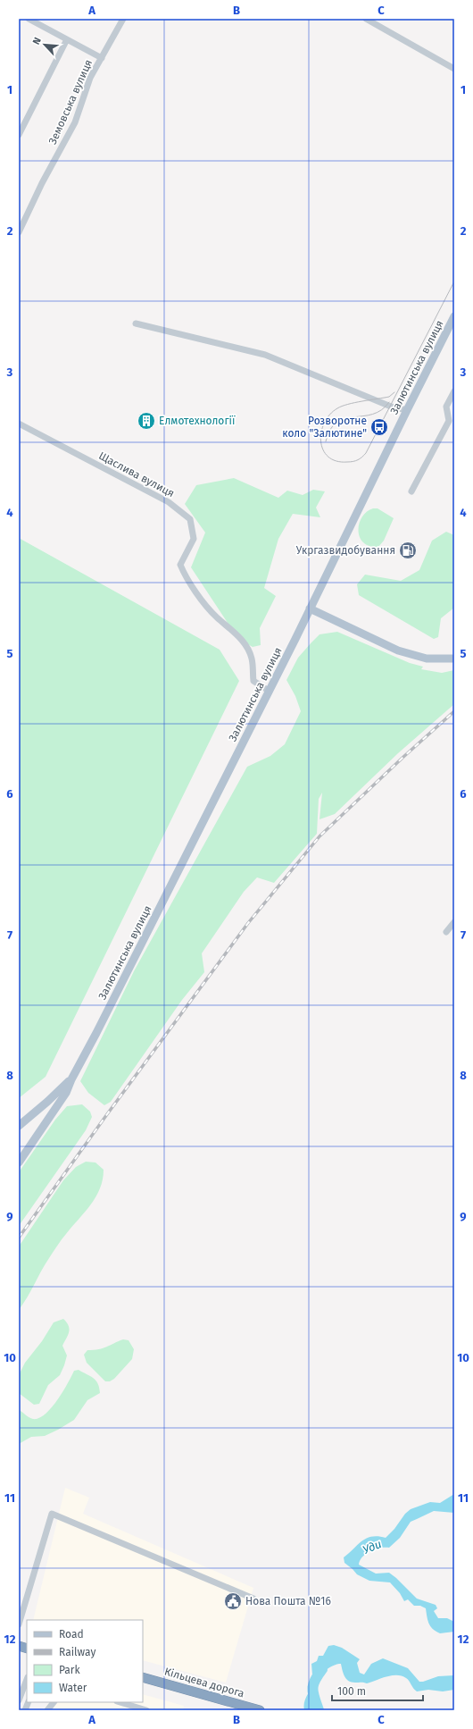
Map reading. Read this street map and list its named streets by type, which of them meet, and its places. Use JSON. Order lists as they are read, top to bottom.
{
  "streets": {
    "highway": ["Кільцева дорога"],
    "main road": ["Залютинська вулиця"],
    "street": ["Земовська вулиця", "Щаслива вулиця"]
  },
  "crossings": [
    ["Залютинська вулиця", "Щаслива вулиця"]
  ],
  "water": ["Уди"],
  "places": {
    "building": ["Елмотехнології"],
    "bus stop": ["Розворотне коло \"Залютине\""],
    "fuel station": ["Укргазвидобування"],
    "public building": ["Нова Пошта №16"]
  },
  "legend": [
    "Road",
    "Railway",
    "Park",
    "Water"
  ],
  "scale_bar": "100 m",
  "north": "top left",
  "grid": {
    "columns": ["A", "B", "C"],
    "rows": [
      "1",
      "2",
      "3",
      "4",
      "5",
      "6",
      "7",
      "8",
      "9",
      "10",
      "11",
      "12"
    ]
  }
}
